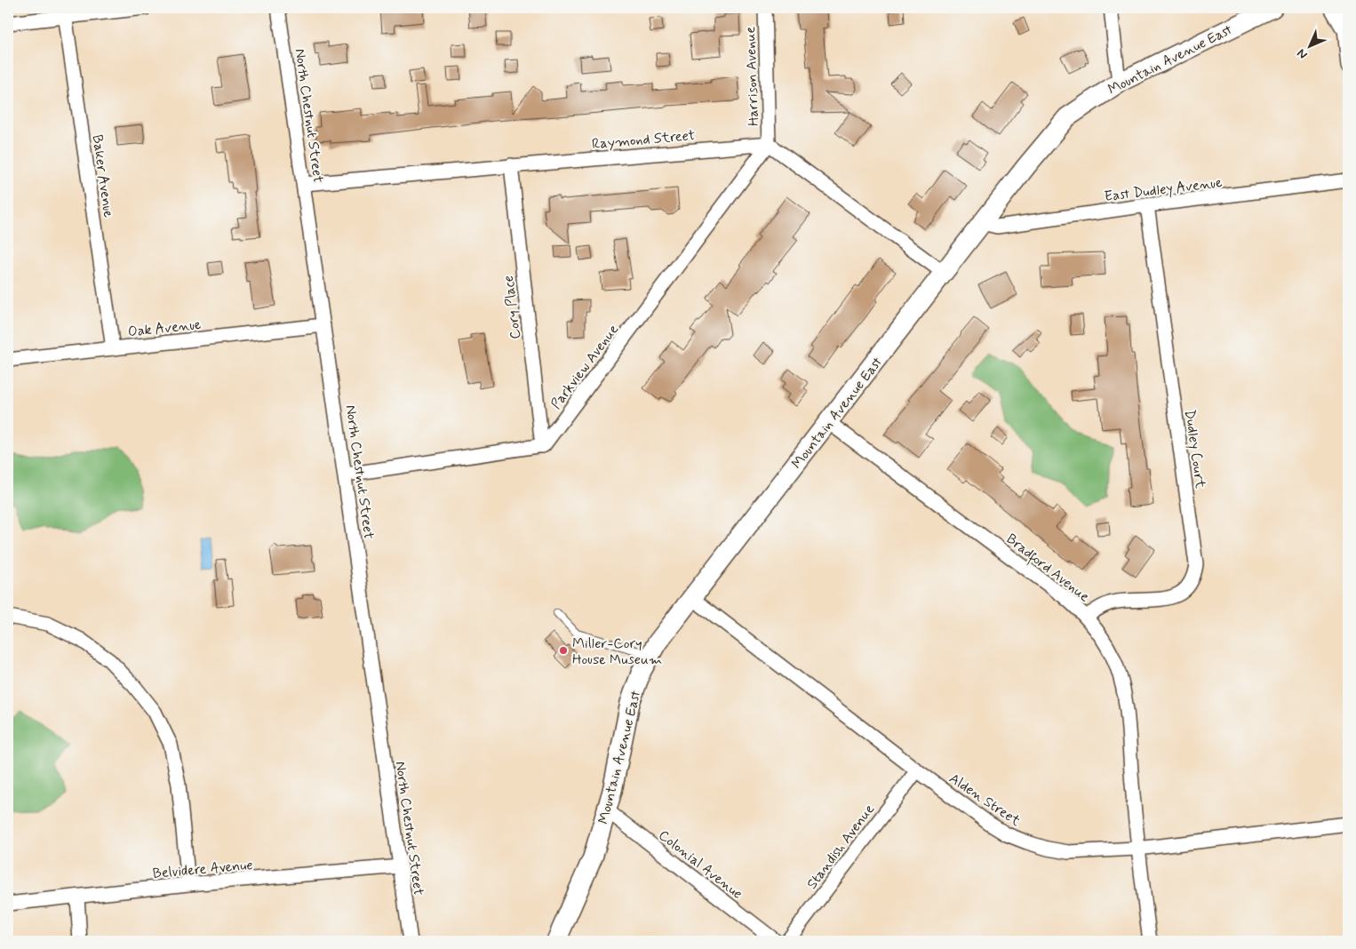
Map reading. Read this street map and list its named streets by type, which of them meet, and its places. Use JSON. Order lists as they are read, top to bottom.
{
  "streets": {
    "street": [
      "Mountain Avenue East",
      "Harrison Avenue",
      "North Chestnut Street",
      "Raymond Street",
      "Baker Avenue",
      "East Dudley Avenue",
      "Cory Place",
      "Oak Avenue",
      "Parkview Avenue",
      "Dudley Court",
      "Bradford Avenue",
      "Alden Street",
      "Standish Avenue",
      "Colonial Avenue",
      "Belvidere Avenue"
    ]
  },
  "crossings": [
    ["Mountain Avenue East", "East Dudley Avenue"],
    ["Mountain Avenue East", "Bradford Avenue"],
    ["Mountain Avenue East", "Alden Street"],
    ["Mountain Avenue East", "Colonial Avenue"],
    ["Harrison Avenue", "Raymond Street"],
    ["Harrison Avenue", "Parkview Avenue"],
    ["North Chestnut Street", "Raymond Street"],
    ["North Chestnut Street", "Oak Avenue"],
    ["North Chestnut Street", "Belvidere Avenue"],
    ["Raymond Street", "Cory Place"],
    ["Raymond Street", "Parkview Avenue"],
    ["Baker Avenue", "Oak Avenue"],
    ["East Dudley Avenue", "Dudley Court"],
    ["Cory Place", "Parkview Avenue"],
    ["Dudley Court", "Bradford Avenue"],
    ["Bradford Avenue", "Alden Street"],
    ["Alden Street", "Standish Avenue"]
  ],
  "places": ["Miller-Cory House Museum"],
  "north": "bottom left"
}
